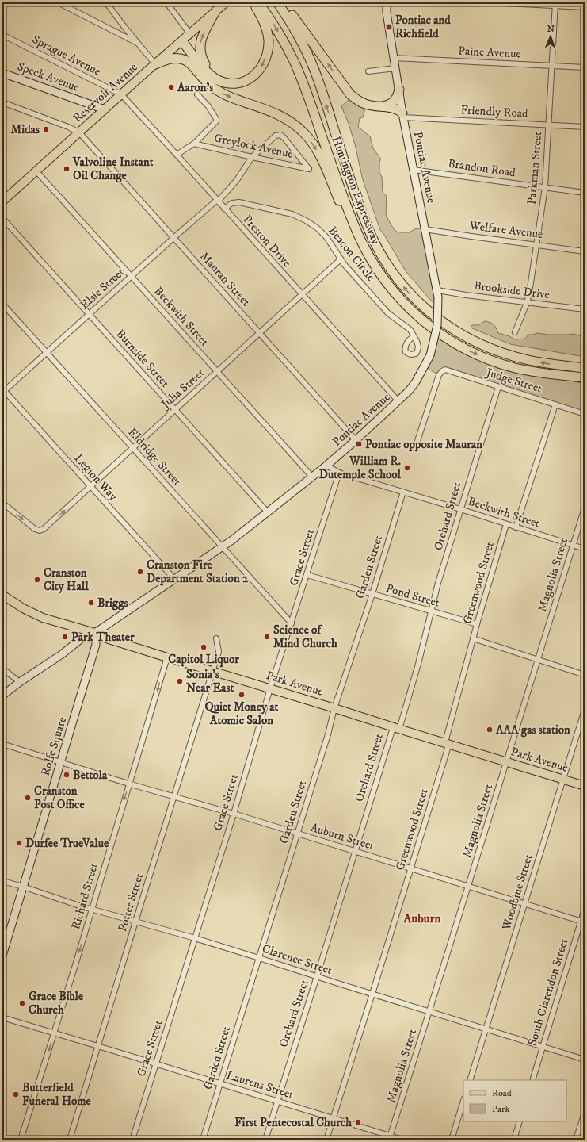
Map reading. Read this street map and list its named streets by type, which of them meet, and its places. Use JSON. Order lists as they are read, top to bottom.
{
  "streets": {
    "highway": ["Huntington Expressway"],
    "main road": [
      "Speck Avenue",
      "Reservoir Avenue",
      "Pontiac Avenue",
      "Park Avenue",
      "Rolfe Square"
    ],
    "street": [
      "Paine Avenue",
      "Sprague Avenue",
      "Friendly Road",
      "Greylock Avenue",
      "Brandon Road",
      "Parkman Street",
      "Welfare Avenue",
      "Preston Drive",
      "Beacon Circle",
      "Mauran Street",
      "Elsie Street",
      "Brookside Drive",
      "Beckwith Street",
      "Burnside Street",
      "Judge Street",
      "Julia Street",
      "Eldridge Street",
      "Legion Way",
      "Orchard Street",
      "Grace Street",
      "Garden Street",
      "Magnolia Street",
      "Greenwood Street",
      "Pond Street",
      "Auburn Street",
      "Woodbine Street",
      "Richard Street",
      "Potter Street",
      "Clarence Street",
      "South Clarendon Street",
      "Laurens Street"
    ]
  },
  "crossings": [
    ["Paine Avenue", "Pontiac Avenue"],
    ["Paine Avenue", "Parkman Street"],
    ["Sprague Avenue", "Reservoir Avenue"],
    ["Sprague Avenue", "Preston Drive"],
    ["Speck Avenue", "Reservoir Avenue"],
    ["Reservoir Avenue", "Preston Drive"],
    ["Reservoir Avenue", "Mauran Street"],
    ["Reservoir Avenue", "Beckwith Street"],
    ["Friendly Road", "Pontiac Avenue"],
    ["Friendly Road", "Parkman Street"],
    ["Greylock Avenue", "Preston Drive"],
    ["Greylock Avenue", "Elsie Street"],
    ["Pontiac Avenue", "Brandon Road"],
    ["Pontiac Avenue", "Welfare Avenue"],
    ["Pontiac Avenue", "Preston Drive"],
    ["Pontiac Avenue", "Mauran Street"],
    ["Pontiac Avenue", "Brookside Drive"],
    ["Pontiac Avenue", "Beckwith Street"],
    ["Pontiac Avenue", "Burnside Street"],
    ["Pontiac Avenue", "Eldridge Street"],
    ["Pontiac Avenue", "Legion Way"],
    ["Pontiac Avenue", "Park Avenue"],
    ["Pontiac Avenue", "Rolfe Square"],
    ["Brandon Road", "Parkman Street"],
    ["Parkman Street", "Welfare Avenue"],
    ["Parkman Street", "Brookside Drive"],
    ["Preston Drive", "Beacon Circle"],
    ["Preston Drive", "Elsie Street"],
    ["Preston Drive", "Julia Street"],
    ["Beacon Circle", "Julia Street"],
    ["Mauran Street", "Elsie Street"],
    ["Mauran Street", "Julia Street"],
    ["Elsie Street", "Beckwith Street"],
    ["Elsie Street", "Burnside Street"],
    ["Elsie Street", "Eldridge Street"],
    ["Elsie Street", "Legion Way"],
    ["Beckwith Street", "Julia Street"],
    ["Beckwith Street", "Orchard Street"],
    ["Beckwith Street", "Grace Street"],
    ["Beckwith Street", "Garden Street"],
    ["Beckwith Street", "Magnolia Street"],
    ["Beckwith Street", "Greenwood Street"],
    ["Burnside Street", "Julia Street"],
    ["Judge Street", "Orchard Street"],
    ["Julia Street", "Eldridge Street"],
    ["Julia Street", "Legion Way"],
    ["Eldridge Street", "Grace Street"],
    ["Orchard Street", "Pond Street"],
    ["Orchard Street", "Park Avenue"],
    ["Orchard Street", "Auburn Street"],
    ["Orchard Street", "Clarence Street"],
    ["Orchard Street", "Laurens Street"],
    ["Grace Street", "Pond Street"],
    ["Grace Street", "Park Avenue"],
    ["Grace Street", "Auburn Street"],
    ["Grace Street", "Clarence Street"],
    ["Grace Street", "Laurens Street"],
    ["Garden Street", "Pond Street"],
    ["Garden Street", "Park Avenue"],
    ["Garden Street", "Auburn Street"],
    ["Garden Street", "Clarence Street"],
    ["Garden Street", "Laurens Street"],
    ["Magnolia Street", "Park Avenue"],
    ["Magnolia Street", "Auburn Street"],
    ["Magnolia Street", "Clarence Street"],
    ["Magnolia Street", "Laurens Street"],
    ["Greenwood Street", "Pond Street"],
    ["Greenwood Street", "Park Avenue"],
    ["Greenwood Street", "Auburn Street"],
    ["Greenwood Street", "Clarence Street"],
    ["Greenwood Street", "Laurens Street"],
    ["Park Avenue", "Rolfe Square"],
    ["Park Avenue", "Woodbine Street"],
    ["Park Avenue", "Richard Street"],
    ["Park Avenue", "Potter Street"],
    ["Rolfe Square", "Auburn Street"],
    ["Rolfe Square", "Clarence Street"],
    ["Auburn Street", "Woodbine Street"],
    ["Auburn Street", "Richard Street"],
    ["Auburn Street", "Potter Street"],
    ["Auburn Street", "South Clarendon Street"],
    ["Woodbine Street", "Clarence Street"],
    ["Richard Street", "Clarence Street"],
    ["Richard Street", "Laurens Street"],
    ["Potter Street", "Clarence Street"],
    ["Potter Street", "Laurens Street"],
    ["Clarence Street", "South Clarendon Street"]
  ],
  "one_way": ["Richard Street"],
  "districts": ["Auburn"],
  "places": {
    "transit": ["Pontiac and Richfield", "Pontiac opposite Mauran"],
    "other": [
      "Aaron's",
      "Midas",
      "Valvoline Instant Oil Change",
      "William R. Dutemple School",
      "Cranston Fire Department Station 2",
      "Cranston City Hall",
      "Briggs",
      "Park Theater",
      "Science of Mind Church",
      "Capitol Liquor",
      "Sonia's Near East",
      "Quiet Money at Atomic Salon",
      "AAA gas station",
      "Bettola",
      "Cranston Post Office",
      "Durfee TrueValue",
      "Grace Bible Church",
      "Butterfield Funeral Home",
      "First Pentecostal Church"
    ]
  },
  "legend": ["Road", "Park"],
  "north": "top"
}
